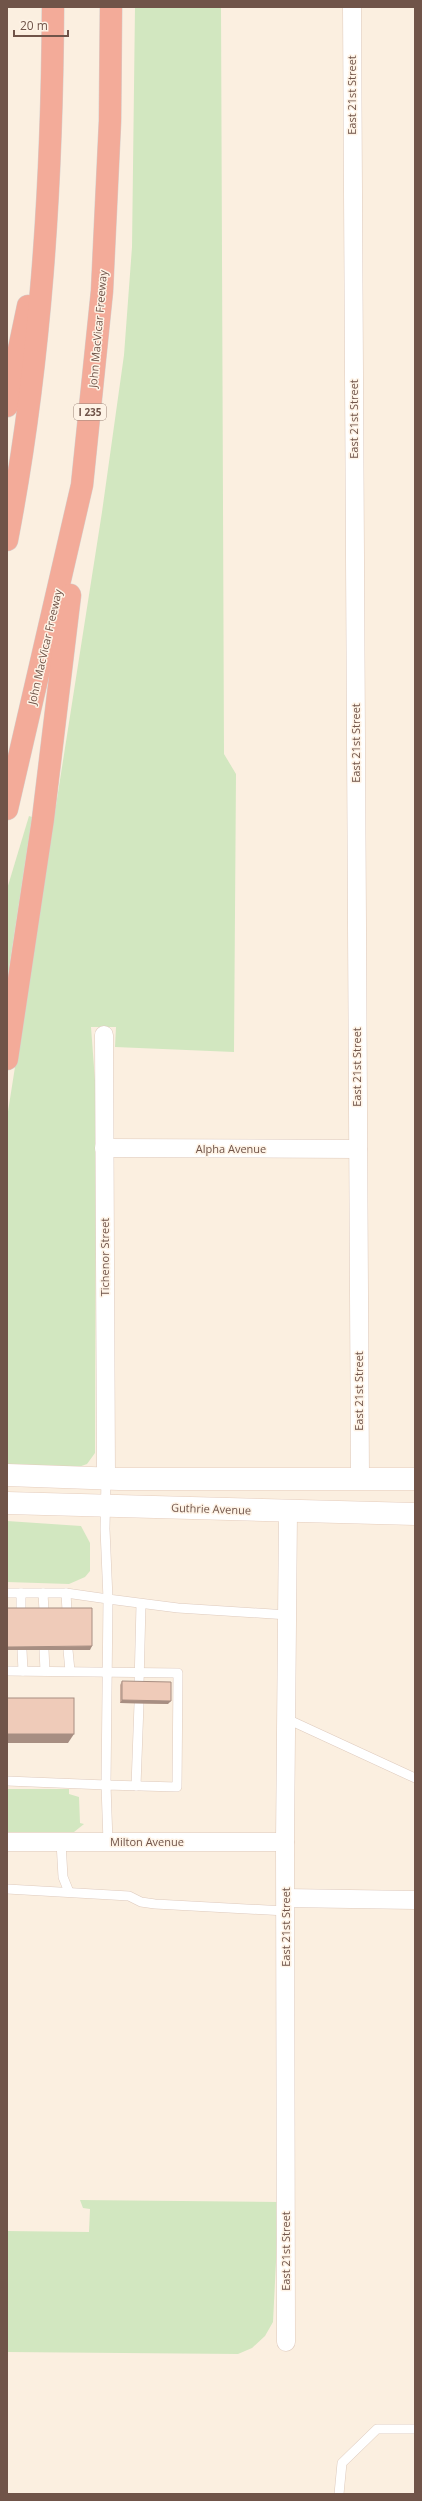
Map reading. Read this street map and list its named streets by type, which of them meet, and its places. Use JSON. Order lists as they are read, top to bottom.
{
  "streets": {
    "highway": ["John MacVicar Freeway", "I 235"],
    "main road": ["Guthrie Avenue"],
    "street": [
      "East 21st Street",
      "Alpha Avenue",
      "Tichenor Street",
      "Milton Avenue"
    ]
  },
  "crossings": [
    ["East 21st Street", "Alpha Avenue"],
    ["East 21st Street", "Guthrie Avenue"],
    ["East 21st Street", "Milton Avenue"],
    ["Alpha Avenue", "Tichenor Street"]
  ],
  "scale_bar": "20 m"
}
